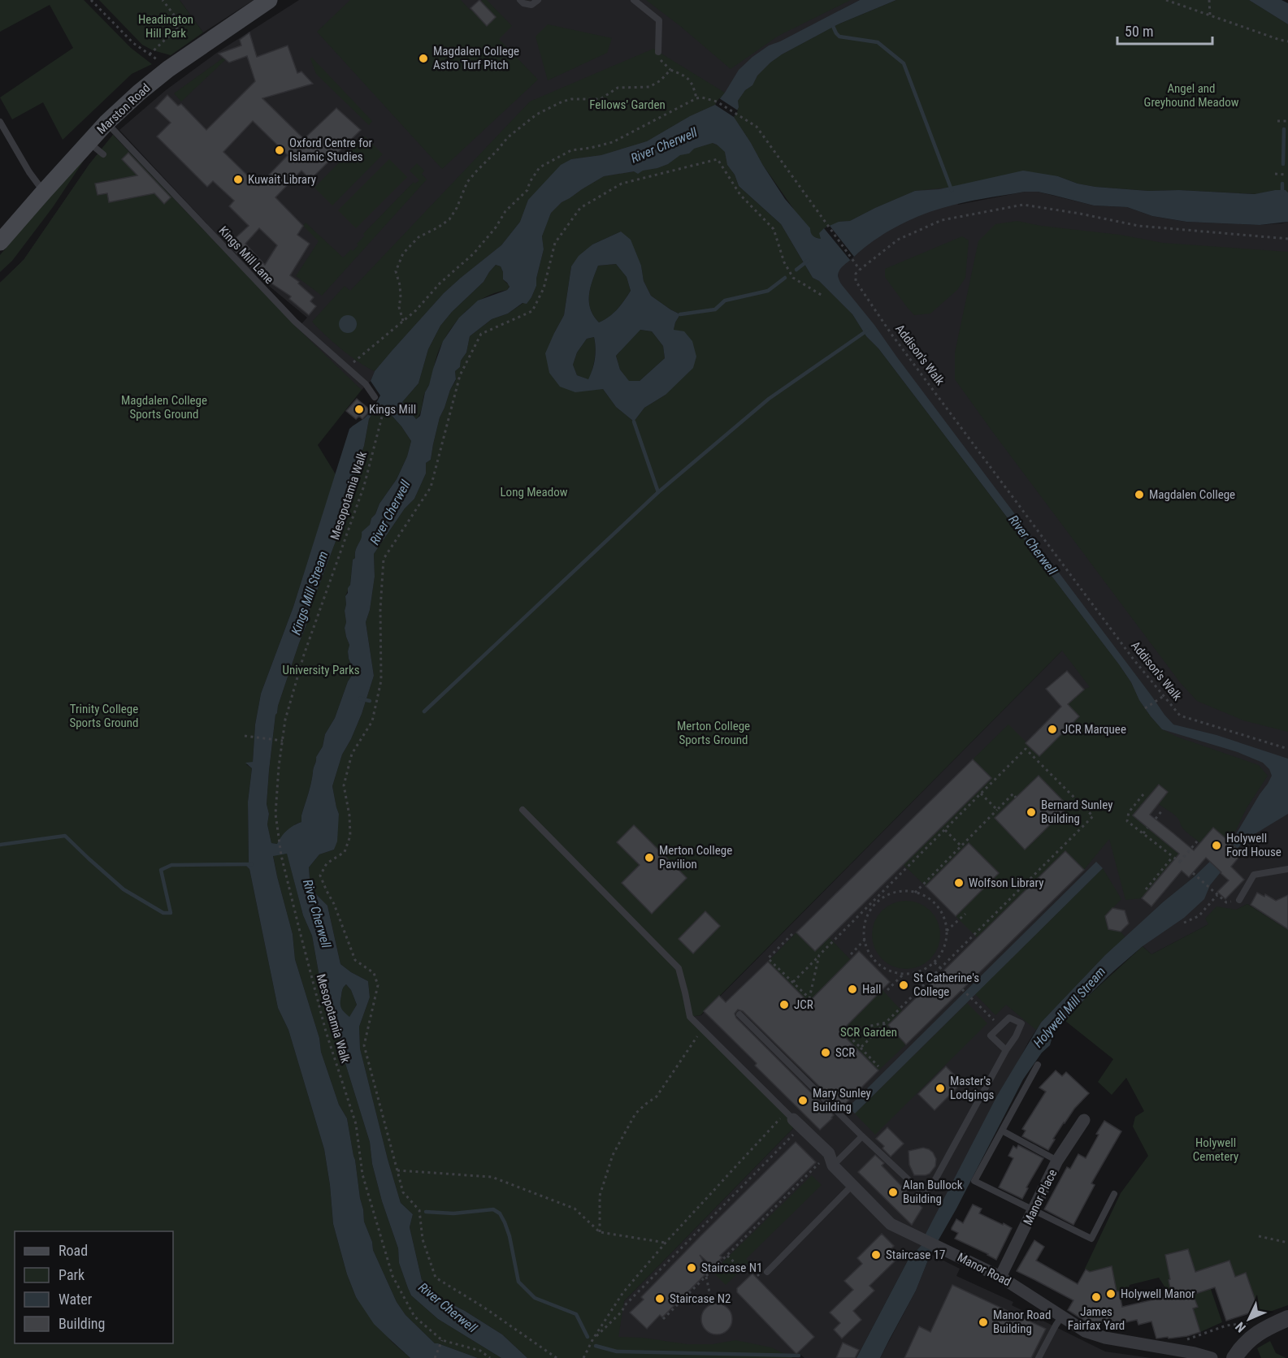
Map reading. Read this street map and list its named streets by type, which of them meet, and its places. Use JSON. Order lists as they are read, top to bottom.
{
  "streets": {
    "main road": ["Marston Road"],
    "street": ["Manor Place", "Manor Road"],
    "lane": ["Kings Mill Lane"],
    "path": ["Addison's Walk", "Mesopotamia Walk"]
  },
  "crossings": [
    ["Marston Road", "Kings Mill Lane"],
    ["Manor Place", "Manor Road"]
  ],
  "water": ["River Cherwell", "Kings Mill Stream", "Holywell Mill Stream"],
  "parks": [
    "Headington Hill Park",
    "Angel and Greyhound Meadow",
    "Fellows' Garden",
    "Magdalen College Sports Ground",
    "Long Meadow",
    "University Parks",
    "Trinity College Sports Ground",
    "Merton College Sports Ground",
    "SCR Garden",
    "Holywell Cemetery"
  ],
  "places": [
    "Magdalen College Astro Turf Pitch",
    "Oxford Centre for Islamic Studies",
    "Kuwait Library",
    "Kings Mill",
    "Magdalen College",
    "JCR Marquee",
    "Bernard Sunley Building",
    "Holywell Ford House",
    "Merton College Pavilion",
    "Wolfson Library",
    "St Catherine's College",
    "Hall",
    "JCR",
    "SCR",
    "Master's Lodgings",
    "Mary Sunley Building",
    "Alan Bullock Building",
    "Staircase 17",
    "Staircase N1",
    "Holywell Manor",
    "James Fairfax Yard",
    "Staircase N2",
    "Manor Road Building"
  ],
  "legend": [
    "Road",
    "Park",
    "Water",
    "Building"
  ],
  "scale_bar": "50 m",
  "north": "bottom left"
}
